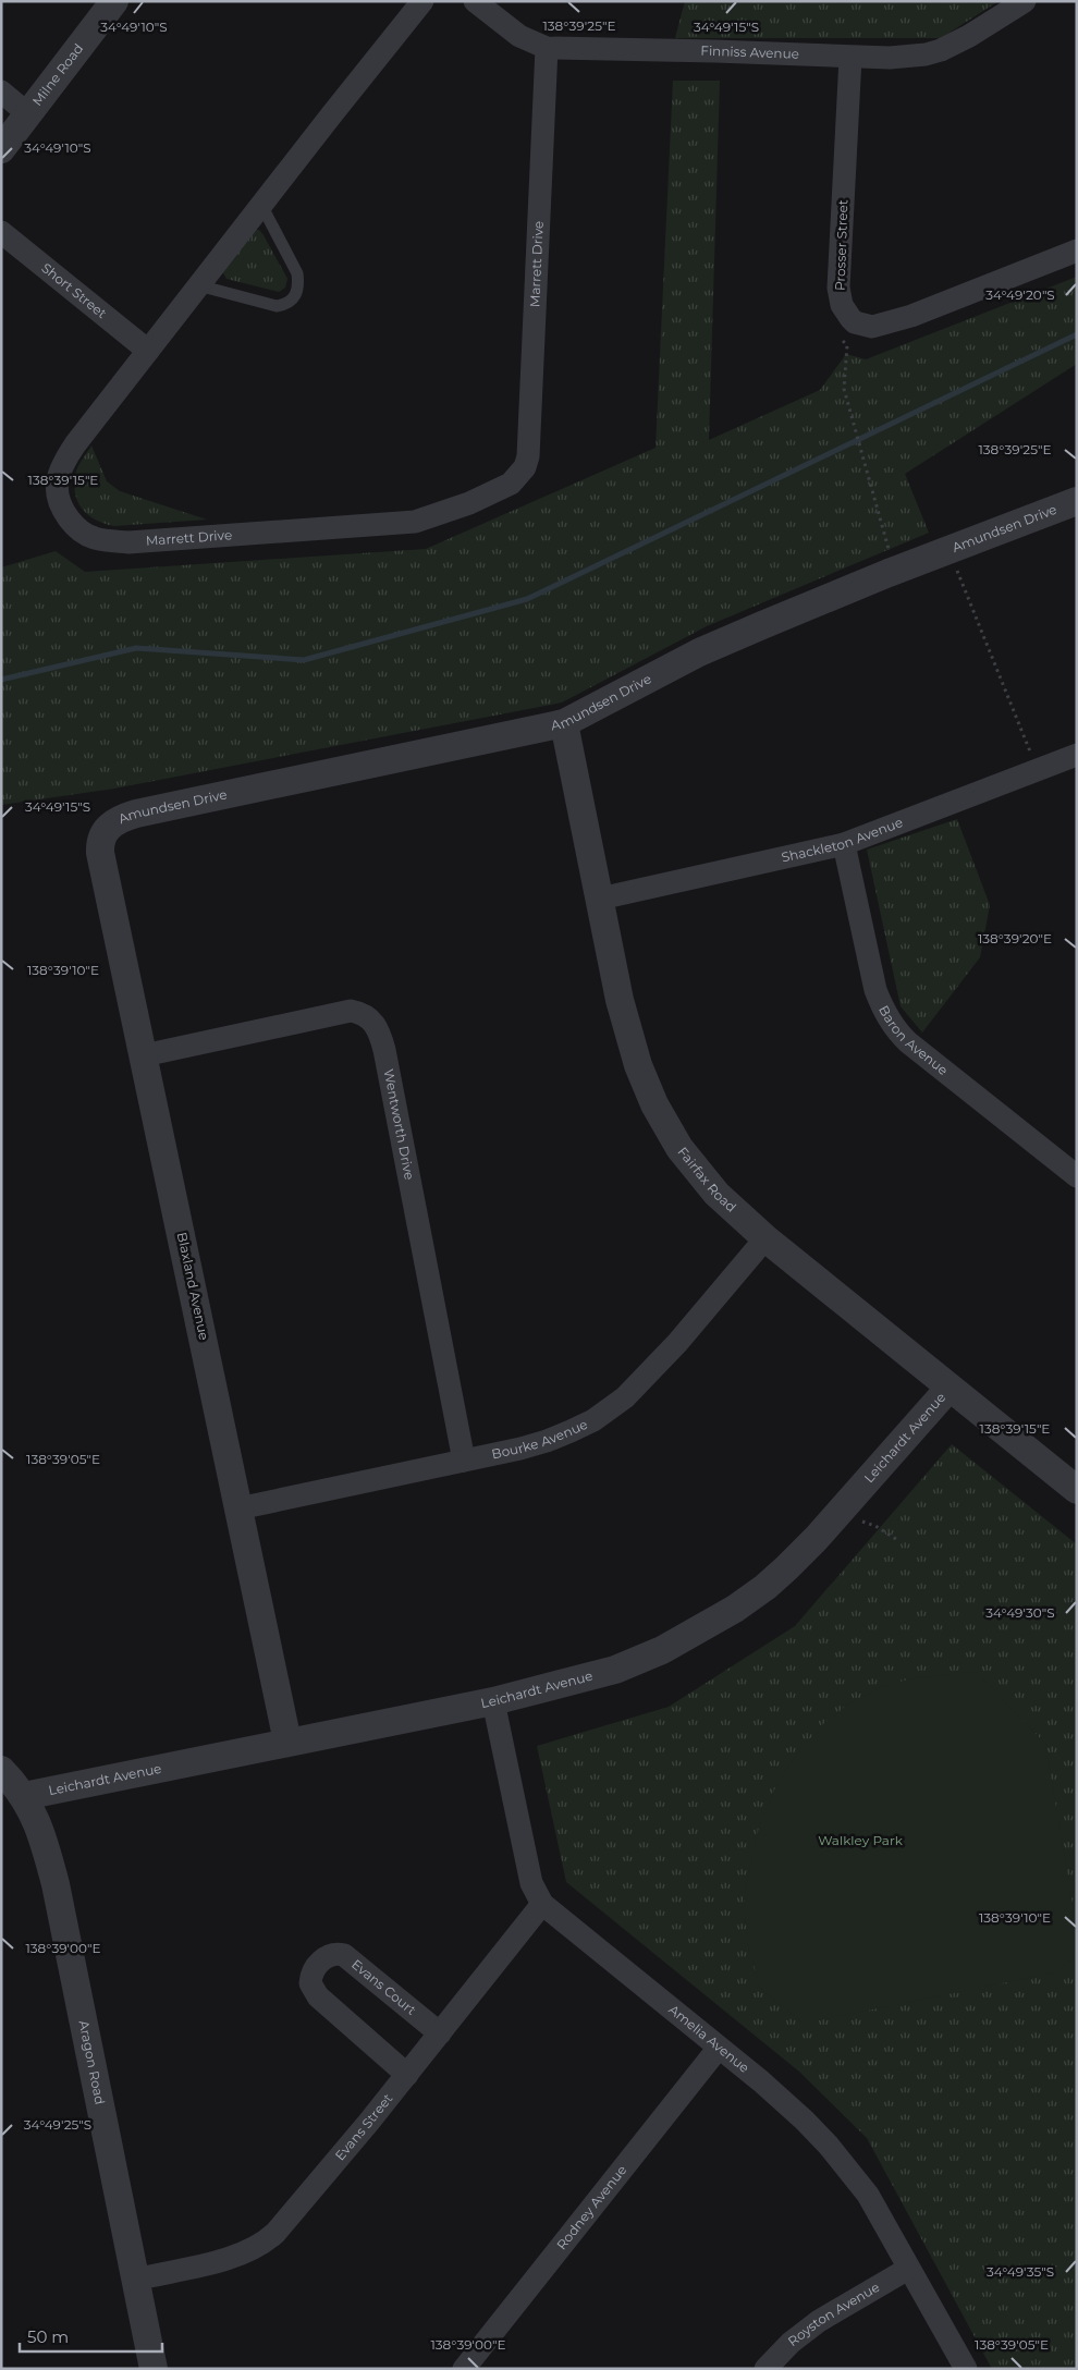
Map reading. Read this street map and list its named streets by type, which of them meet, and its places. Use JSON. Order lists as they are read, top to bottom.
{
  "streets": {
    "street": [
      "Finniss Avenue",
      "Milne Road",
      "Prosser Street",
      "Marrett Drive",
      "Short Street",
      "Amundsen Drive",
      "Shackleton Avenue",
      "Baron Avenue",
      "Wentworth Drive",
      "Fairfax Road",
      "Blaxland Avenue",
      "Leichardt Avenue",
      "Bourke Avenue",
      "Evans Court",
      "Amelia Avenue",
      "Aragon Road",
      "Evans Street",
      "Rodney Avenue",
      "Royston Avenue"
    ]
  },
  "crossings": [
    ["Finniss Avenue", "Prosser Street"],
    ["Finniss Avenue", "Marrett Drive"],
    ["Marrett Drive", "Short Street"],
    ["Amundsen Drive", "Fairfax Road"],
    ["Amundsen Drive", "Blaxland Avenue"],
    ["Shackleton Avenue", "Baron Avenue"],
    ["Shackleton Avenue", "Fairfax Road"],
    ["Wentworth Drive", "Blaxland Avenue"],
    ["Wentworth Drive", "Bourke Avenue"],
    ["Fairfax Road", "Leichardt Avenue"],
    ["Fairfax Road", "Bourke Avenue"],
    ["Blaxland Avenue", "Leichardt Avenue"],
    ["Blaxland Avenue", "Bourke Avenue"],
    ["Leichardt Avenue", "Amelia Avenue"],
    ["Leichardt Avenue", "Aragon Road"],
    ["Evans Court", "Evans Street"],
    ["Amelia Avenue", "Evans Street"],
    ["Amelia Avenue", "Rodney Avenue"],
    ["Amelia Avenue", "Royston Avenue"],
    ["Aragon Road", "Evans Street"]
  ],
  "parks": ["Walkley Park"],
  "scale_bar": "50 m",
  "coordinates": [
    "138°39'25\"E",
    "34°49'10\"S",
    "34°49'15\"S",
    "34°49'20\"S",
    "138°39'15\"E",
    "138°39'20\"E",
    "138°39'10\"E",
    "138°39'05\"E",
    "34°49'30\"S",
    "138°39'00\"E",
    "34°49'25\"S",
    "34°49'35\"S"
  ]
}
